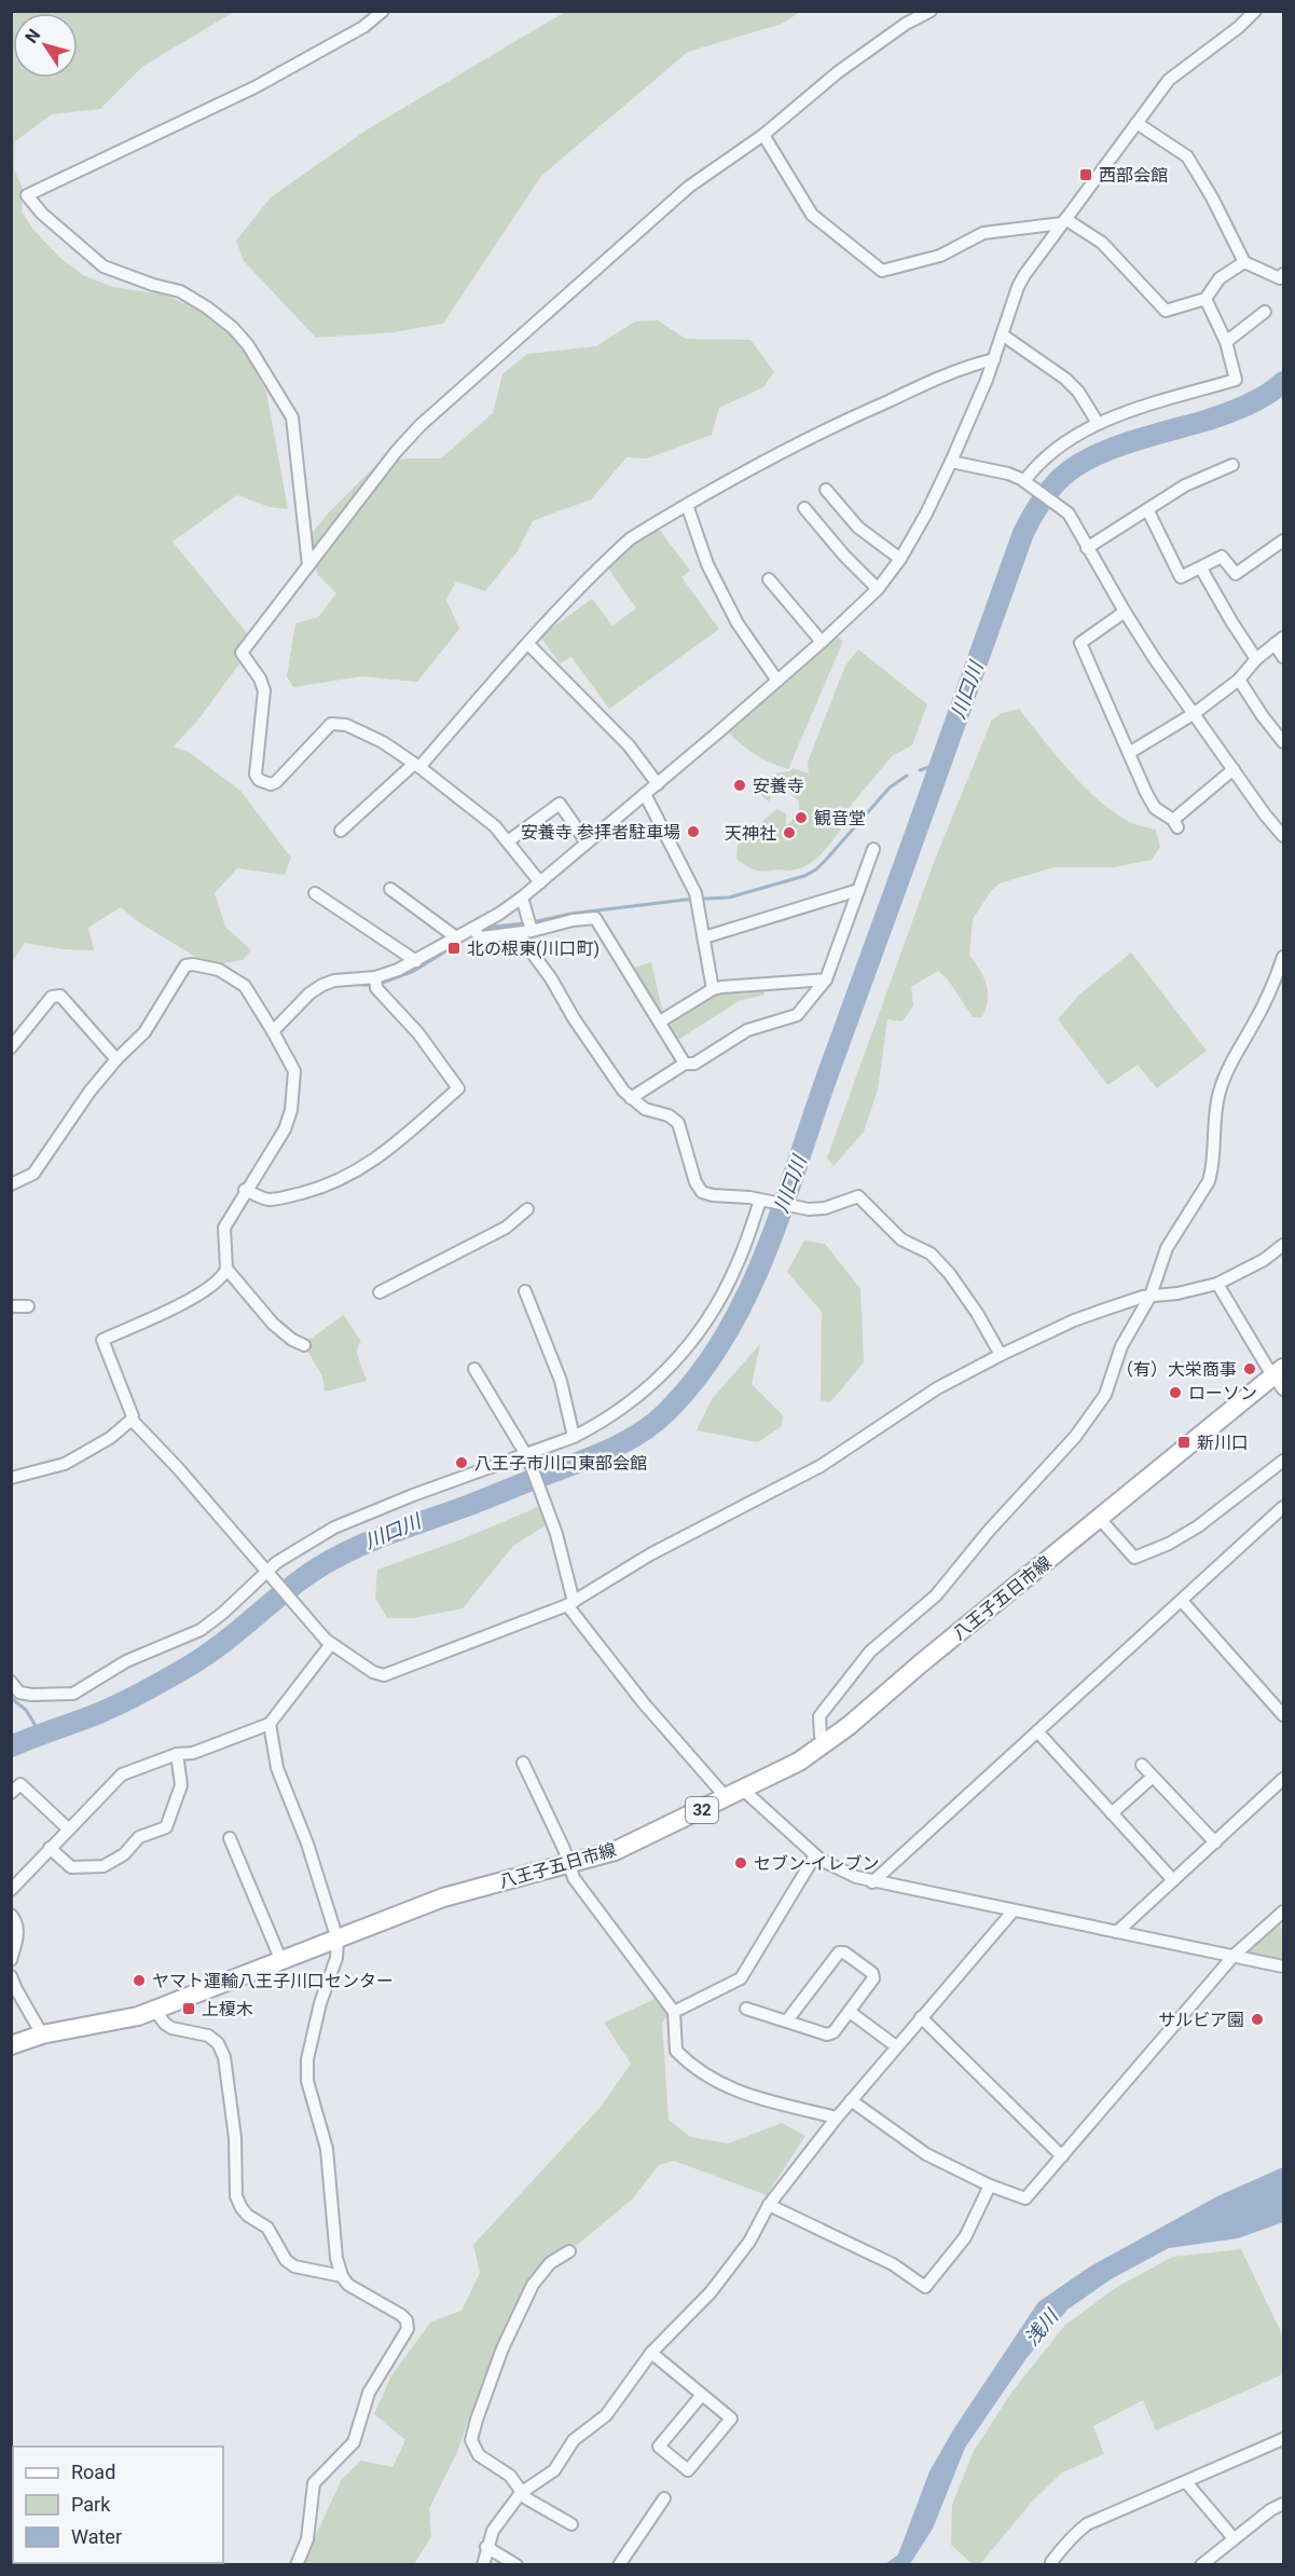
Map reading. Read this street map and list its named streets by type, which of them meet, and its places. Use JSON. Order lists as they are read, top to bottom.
{
  "streets": {
    "main road": ["八王子五日市線", "32"]
  },
  "water": ["川口川", "浅川"],
  "places": {
    "transit": [
      "西部会館",
      "北の根東(川口町)",
      "新川口",
      "上榎木"
    ],
    "other": [
      "安養寺",
      "観音堂",
      "安養寺 参拝者駐車場",
      "天神社",
      "（有）大栄商事",
      "ローソン",
      "八王子市川口東部会館",
      "セブン-イレブン",
      "ヤマト運輸八王子川口センター",
      "サルビア園"
    ]
  },
  "legend": ["Road", "Park", "Water"],
  "north": "top left"
}
